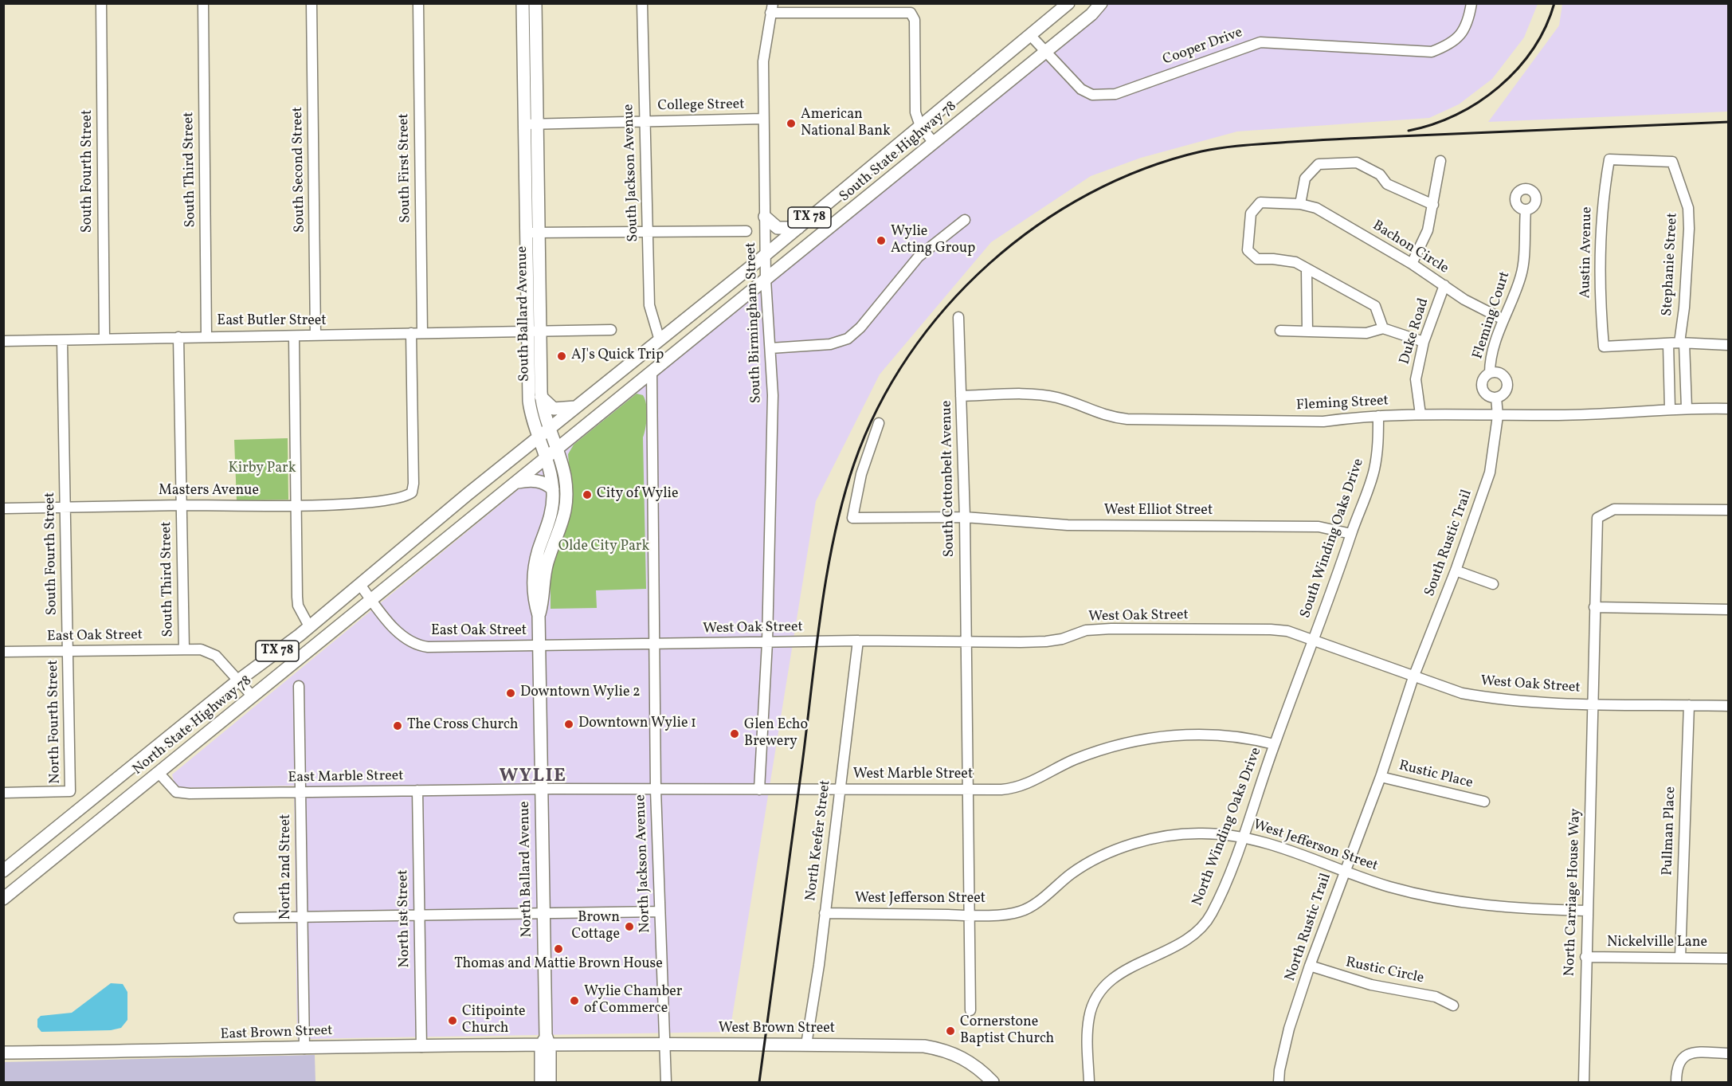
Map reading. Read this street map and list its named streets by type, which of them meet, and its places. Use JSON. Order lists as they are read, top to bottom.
{
  "streets": {
    "main road": [
      "South State Highway 78",
      "TX 78",
      "South Ballard Avenue",
      "North State Highway 78",
      "North Ballard Avenue",
      "West Brown Street",
      "East Brown Street"
    ],
    "street": [
      "Cooper Drive",
      "College Street",
      "South First Street",
      "South Third Street",
      "South Second Street",
      "South Fourth Street",
      "South Jackson Avenue",
      "Bachon Circle",
      "Austin Avenue",
      "Stephanie Street",
      "Fleming Court",
      "East Butler Street",
      "South Birmingham Street",
      "Duke Road",
      "Fleming Street",
      "South Cottonbelt Avenue",
      "Masters Avenue",
      "West Elliot Street",
      "South Winding Oaks Drive",
      "South Rustic Trail",
      "West Oak Street",
      "East Oak Street",
      "North Fourth Street",
      "West Marble Street",
      "Rustic Place",
      "East Marble Street",
      "North Winding Oaks Drive",
      "Pullman Place",
      "North Keefer Street",
      "West Jefferson Street",
      "North Jackson Avenue",
      "North 2nd Street",
      "North Carriage House Way",
      "North 1st Street",
      "North Rustic Trail",
      "Nickelville Lane",
      "Rustic Circle"
    ]
  },
  "crossings": [
    ["Cooper Drive", "South State Highway 78"],
    ["College Street", "South Jackson Avenue"],
    ["College Street", "South Ballard Avenue"],
    ["College Street", "South Birmingham Street"],
    ["South State Highway 78", "South Jackson Avenue"],
    ["South State Highway 78", "South Ballard Avenue"],
    ["South State Highway 78", "South Birmingham Street"],
    ["South State Highway 78", "North State Highway 78"],
    ["South First Street", "East Butler Street"],
    ["South Third Street", "East Butler Street"],
    ["South Third Street", "Masters Avenue"],
    ["South Third Street", "East Oak Street"],
    ["South Second Street", "East Butler Street"],
    ["South Fourth Street", "East Butler Street"],
    ["South Fourth Street", "Masters Avenue"],
    ["South Fourth Street", "East Oak Street"],
    ["South Fourth Street", "North Fourth Street"],
    ["Bachon Circle", "Fleming Court"],
    ["Bachon Circle", "Duke Road"],
    ["Austin Avenue", "Stephanie Street"],
    ["Stephanie Street", "Fleming Street"],
    ["South Ballard Avenue", "East Butler Street"],
    ["South Ballard Avenue", "West Oak Street"],
    ["South Ballard Avenue", "East Oak Street"],
    ["South Ballard Avenue", "North State Highway 78"],
    ["South Ballard Avenue", "North Ballard Avenue"],
    ["East Butler Street", "Masters Avenue"],
    ["South Birmingham Street", "West Oak Street"],
    ["South Birmingham Street", "West Marble Street"],
    ["Duke Road", "Fleming Street"],
    ["Fleming Street", "South Cottonbelt Avenue"],
    ["Fleming Street", "South Winding Oaks Drive"],
    ["Fleming Street", "South Rustic Trail"],
    ["South Cottonbelt Avenue", "West Elliot Street"],
    ["South Cottonbelt Avenue", "West Oak Street"],
    ["South Cottonbelt Avenue", "West Marble Street"],
    ["South Cottonbelt Avenue", "West Jefferson Street"],
    ["West Elliot Street", "South Winding Oaks Drive"],
    ["South Winding Oaks Drive", "West Oak Street"],
    ["South Winding Oaks Drive", "North Winding Oaks Drive"],
    ["South Rustic Trail", "West Oak Street"],
    ["South Rustic Trail", "North Rustic Trail"],
    ["West Oak Street", "East Oak Street"],
    ["West Oak Street", "North Winding Oaks Drive"],
    ["West Oak Street", "Pullman Place"],
    ["West Oak Street", "North Keefer Street"],
    ["West Oak Street", "North Jackson Avenue"],
    ["West Oak Street", "North Ballard Avenue"],
    ["West Oak Street", "North Carriage House Way"],
    ["West Oak Street", "North Rustic Trail"],
    ["East Oak Street", "North Fourth Street"],
    ["East Oak Street", "North State Highway 78"],
    ["East Oak Street", "North Ballard Avenue"],
    ["North State Highway 78", "East Marble Street"],
    ["West Marble Street", "East Marble Street"],
    ["West Marble Street", "North Winding Oaks Drive"],
    ["West Marble Street", "North Keefer Street"],
    ["West Marble Street", "North Jackson Avenue"],
    ["West Marble Street", "North Ballard Avenue"],
    ["Rustic Place", "North Rustic Trail"],
    ["East Marble Street", "North 2nd Street"],
    ["East Marble Street", "North Ballard Avenue"],
    ["East Marble Street", "North 1st Street"],
    ["North Winding Oaks Drive", "West Jefferson Street"],
    ["Pullman Place", "Nickelville Lane"],
    ["North Keefer Street", "West Jefferson Street"],
    ["North Keefer Street", "West Brown Street"],
    ["West Jefferson Street", "North Carriage House Way"],
    ["West Jefferson Street", "North Rustic Trail"],
    ["North Jackson Avenue", "West Brown Street"],
    ["North 2nd Street", "East Brown Street"],
    ["North Ballard Avenue", "West Brown Street"],
    ["North Ballard Avenue", "East Brown Street"],
    ["North Carriage House Way", "Nickelville Lane"],
    ["North 1st Street", "East Brown Street"],
    ["North Rustic Trail", "Rustic Circle"],
    ["West Brown Street", "East Brown Street"]
  ],
  "districts": ["WYLIE"],
  "parks": ["Kirby Park", "Olde City Park"],
  "places": [
    "American National Bank",
    "Wylie Acting Group",
    "AJ's Quick Trip",
    "City of Wylie",
    "Downtown Wylie 2",
    "Downtown Wylie 1",
    "The Cross Church",
    "Glen Echo Brewery",
    "Brown Cottage",
    "Thomas and Mattie Brown House",
    "Wylie Chamber of Commerce",
    "Citipointe Church",
    "Cornerstone Baptist Church"
  ]
}
